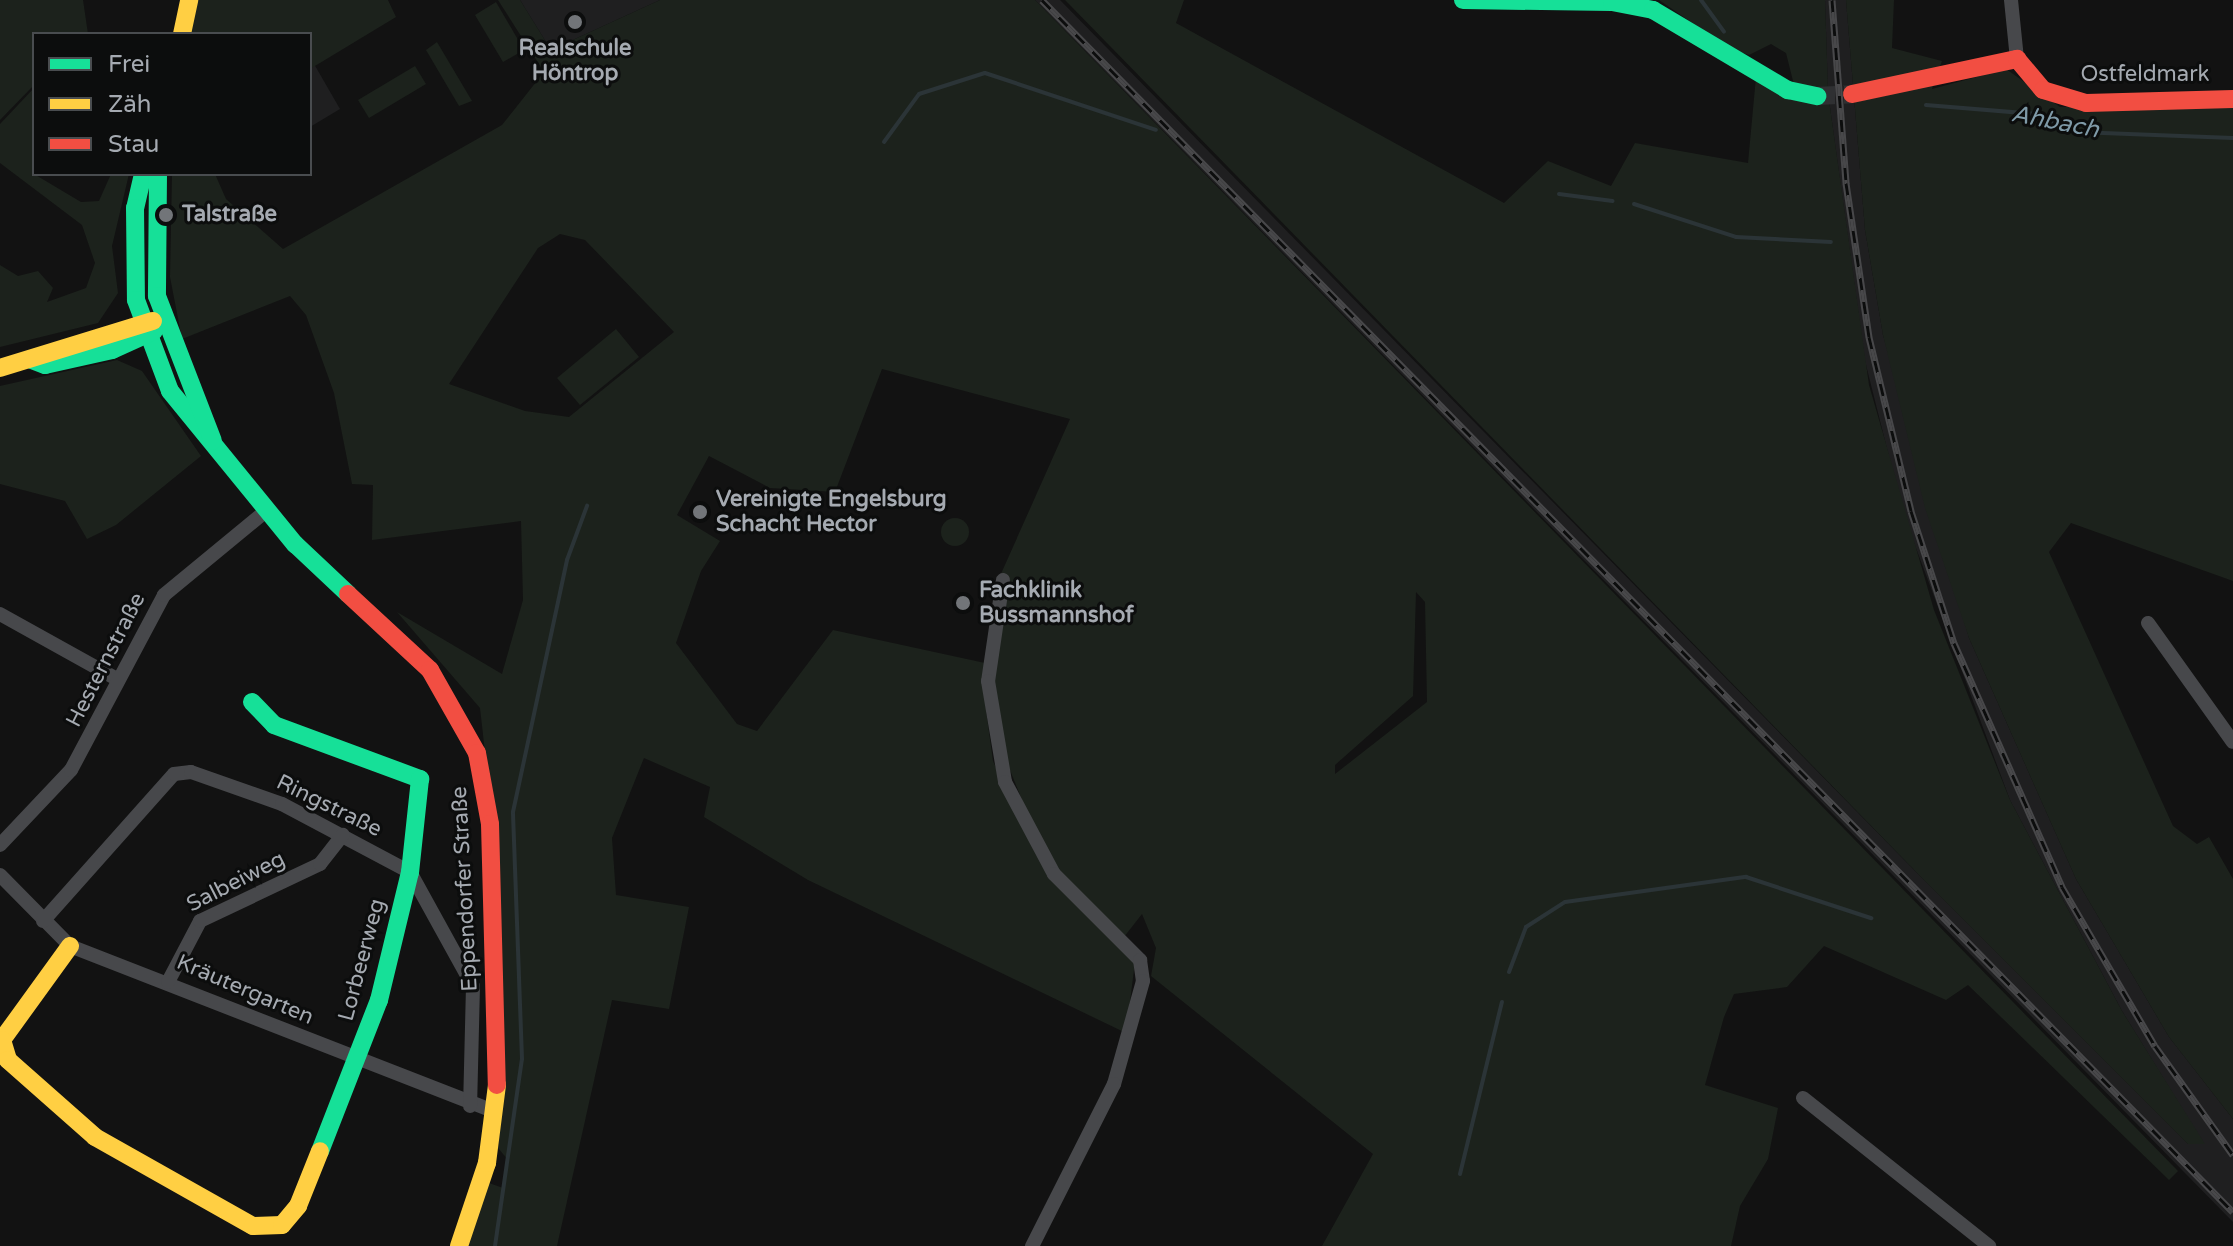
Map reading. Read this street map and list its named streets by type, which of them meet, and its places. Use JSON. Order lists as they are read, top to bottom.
{
  "streets": {
    "street": [
      "Ostfeldmark",
      "Hesternstraße",
      "Ringstraße",
      "Salbeiweg",
      "Eppendorfer Straße",
      "Lorbeerweg",
      "Kräutergarten"
    ]
  },
  "crossings": [
    ["Hesternstraße", "Eppendorfer Straße"],
    ["Ringstraße", "Salbeiweg"],
    ["Ringstraße", "Lorbeerweg"],
    ["Ringstraße", "Kräutergarten"],
    ["Salbeiweg", "Kräutergarten"],
    ["Eppendorfer Straße", "Kräutergarten"],
    ["Lorbeerweg", "Kräutergarten"]
  ],
  "water": ["Ahbach"],
  "places": [
    "Realschule Höntrop",
    "Talstraße",
    "Vereinigte Engelsburg Schacht Hector",
    "Fachklinik Bussmannshof"
  ],
  "legend": ["Frei", "Zäh", "Stau"]
}
